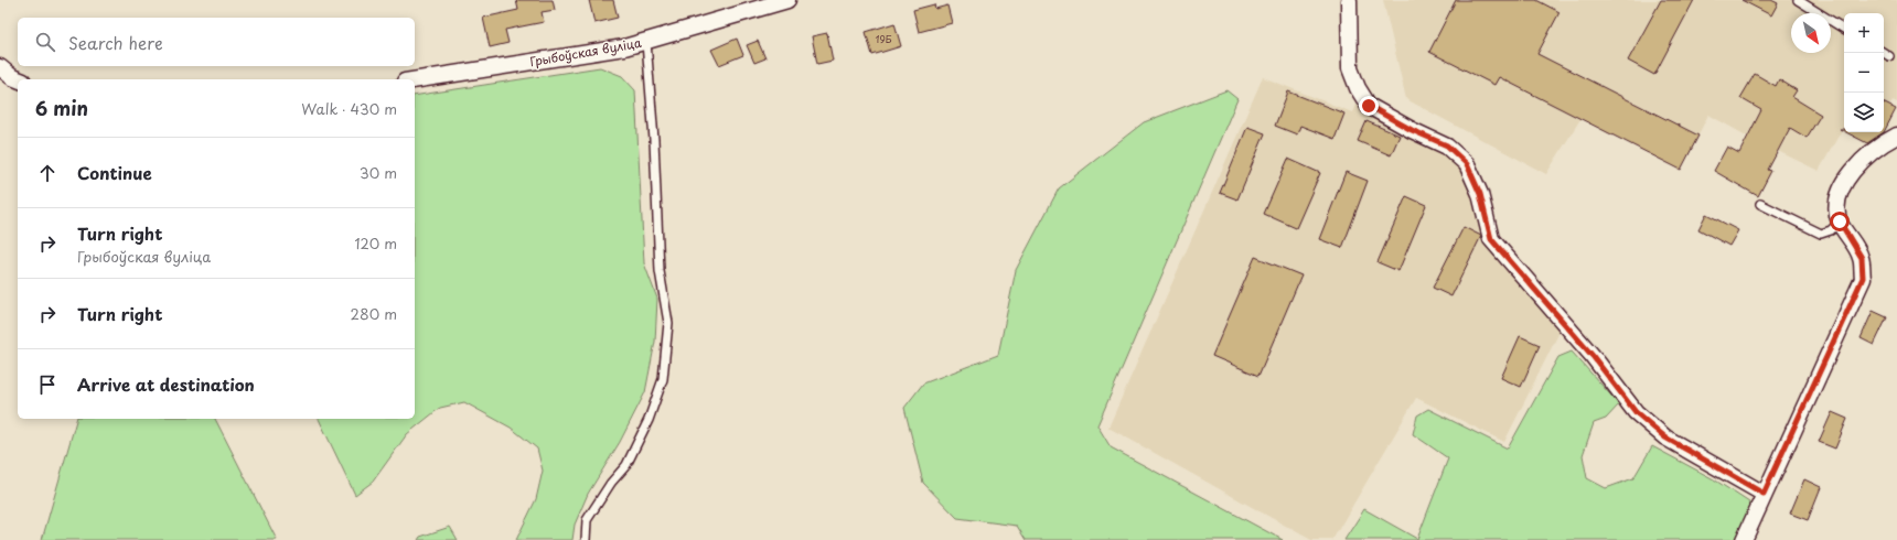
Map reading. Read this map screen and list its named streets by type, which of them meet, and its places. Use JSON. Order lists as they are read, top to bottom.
{
  "streets": {
    "street": ["Грыбоўская вуліца"]
  },
  "house_numbers": ["19Б"],
  "north": "bottom right",
  "page": {
    "map_buttons": ["+", "−"],
    "search": "Search here",
    "heading": ["6 min", "Walk · 430 m"],
    "list": [
      ["Continue", "30 m"],
      ["Turn right", "Грыбоўская вуліца", "120 m"],
      ["Turn right", "280 m"],
      "Arrive at destination"
    ]
  }
}
